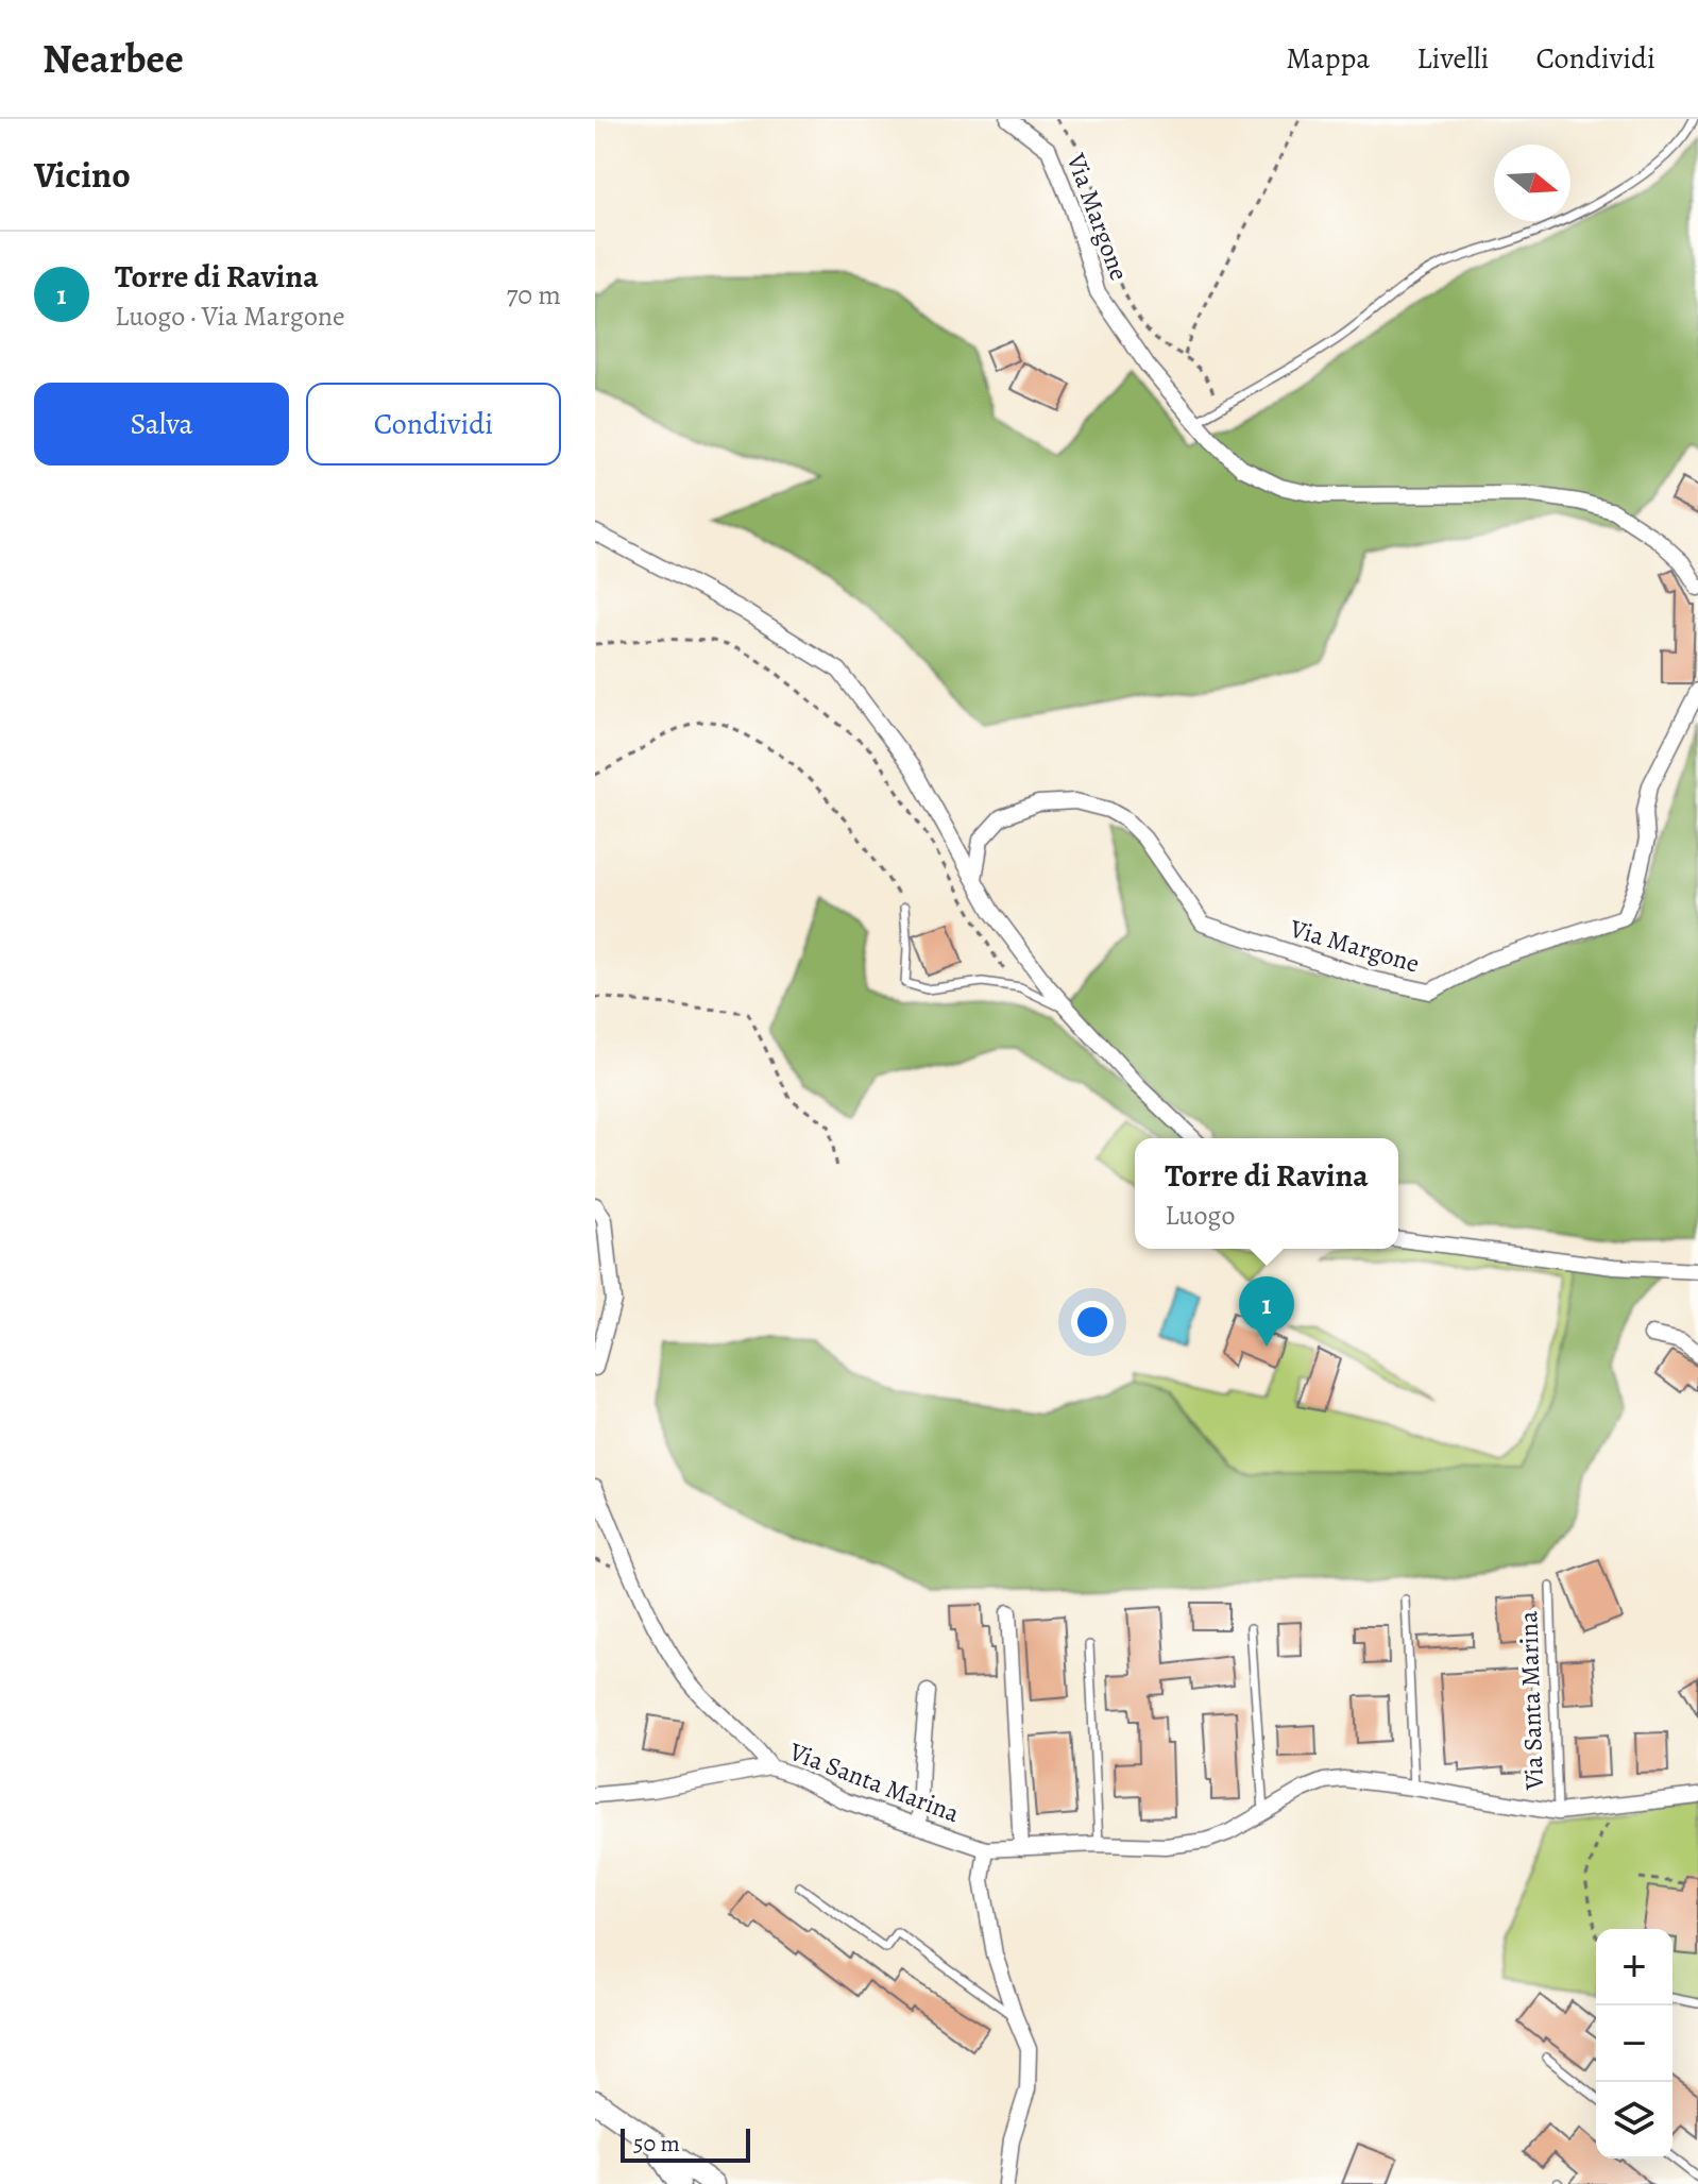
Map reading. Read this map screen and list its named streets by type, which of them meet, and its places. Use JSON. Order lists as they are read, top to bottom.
{
  "streets": {
    "street": ["Via Margone", "Via Santa Marina"]
  },
  "scale_bar": "50 m",
  "north": "right",
  "page": {
    "header": "Nearbee",
    "nav": ["Mappa", "Livelli", "Condividi"],
    "heading": "Vicino",
    "list": [
      {
        "mark": "1",
        "name": "Torre di Ravina",
        "note": "Luogo · Via Margone",
        "value": "70 m"
      }
    ],
    "buttons": ["Salva", "Condividi"],
    "popup": ["Torre di Ravina", "Luogo"],
    "pins": "1",
    "map_buttons": ["+", "−"],
    "scale": "50 m"
  }
}
